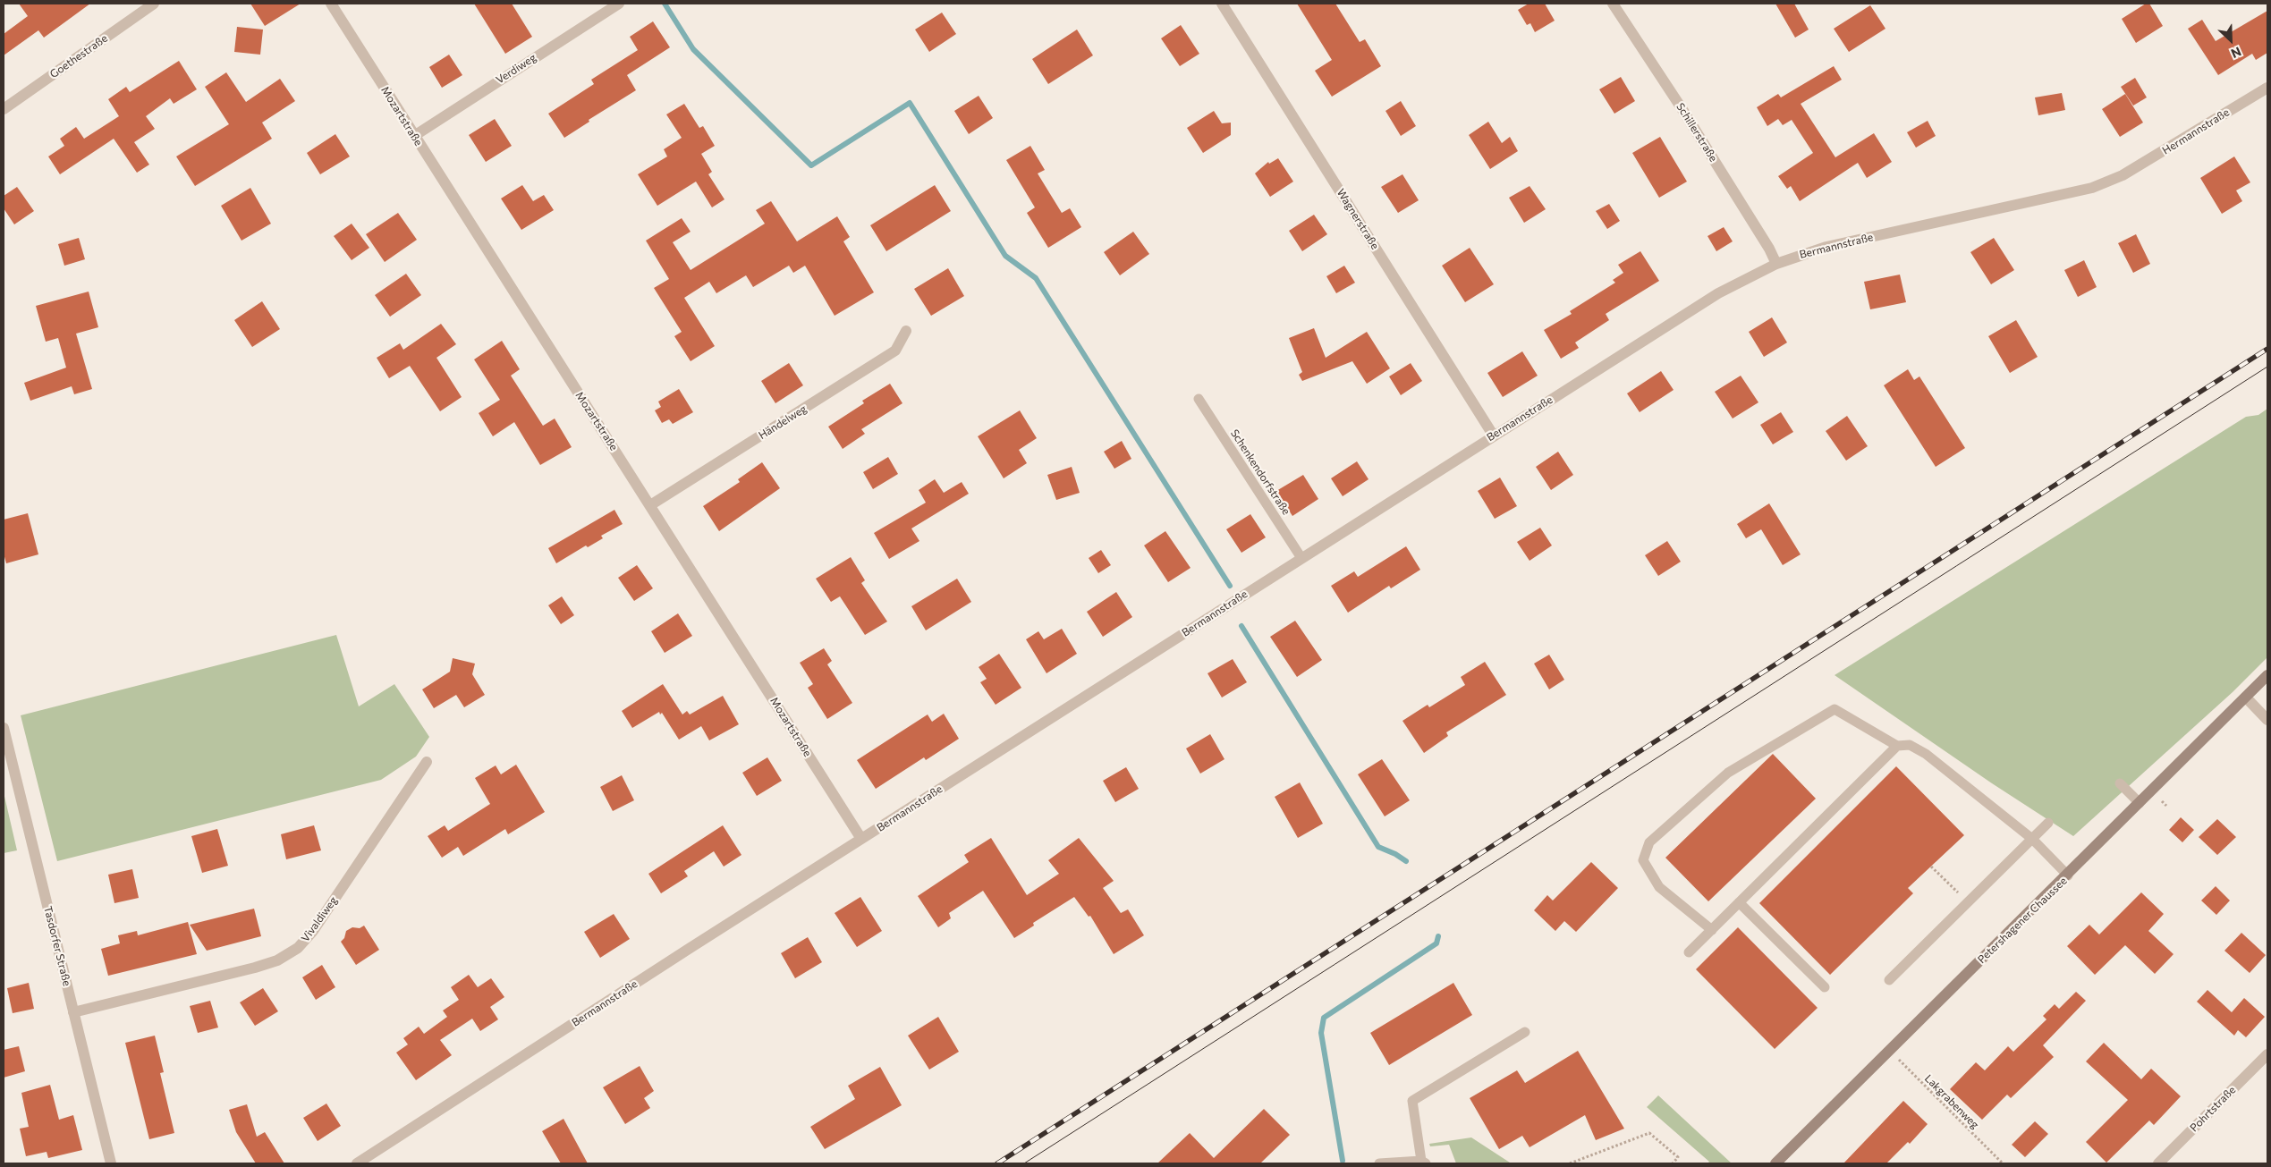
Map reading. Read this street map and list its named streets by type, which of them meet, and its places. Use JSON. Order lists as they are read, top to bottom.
{
  "streets": {
    "street": [
      "Goethestraße",
      "Verdiweg",
      "Mozartstraße",
      "Hermannstraße",
      "Schillerstraße",
      "Wagnerstraße",
      "Bermannstraße",
      "Händelweg",
      "Vivaldiweg",
      "Petershagener Chaussee",
      "Tasdorfer Straße",
      "Pohrtstraße"
    ],
    "lane": ["Schenkendorfstraße"],
    "path": ["Lakgrabenweg"]
  },
  "crossings": [
    ["Verdiweg", "Mozartstraße"],
    ["Mozartstraße", "Bermannstraße"],
    ["Mozartstraße", "Händelweg"],
    ["Hermannstraße", "Bermannstraße"],
    ["Schillerstraße", "Bermannstraße"],
    ["Wagnerstraße", "Bermannstraße"],
    ["Bermannstraße", "Schenkendorfstraße"],
    ["Vivaldiweg", "Tasdorfer Straße"],
    ["Petershagener Chaussee", "Lakgrabenweg"]
  ],
  "north": "bottom right"
}
